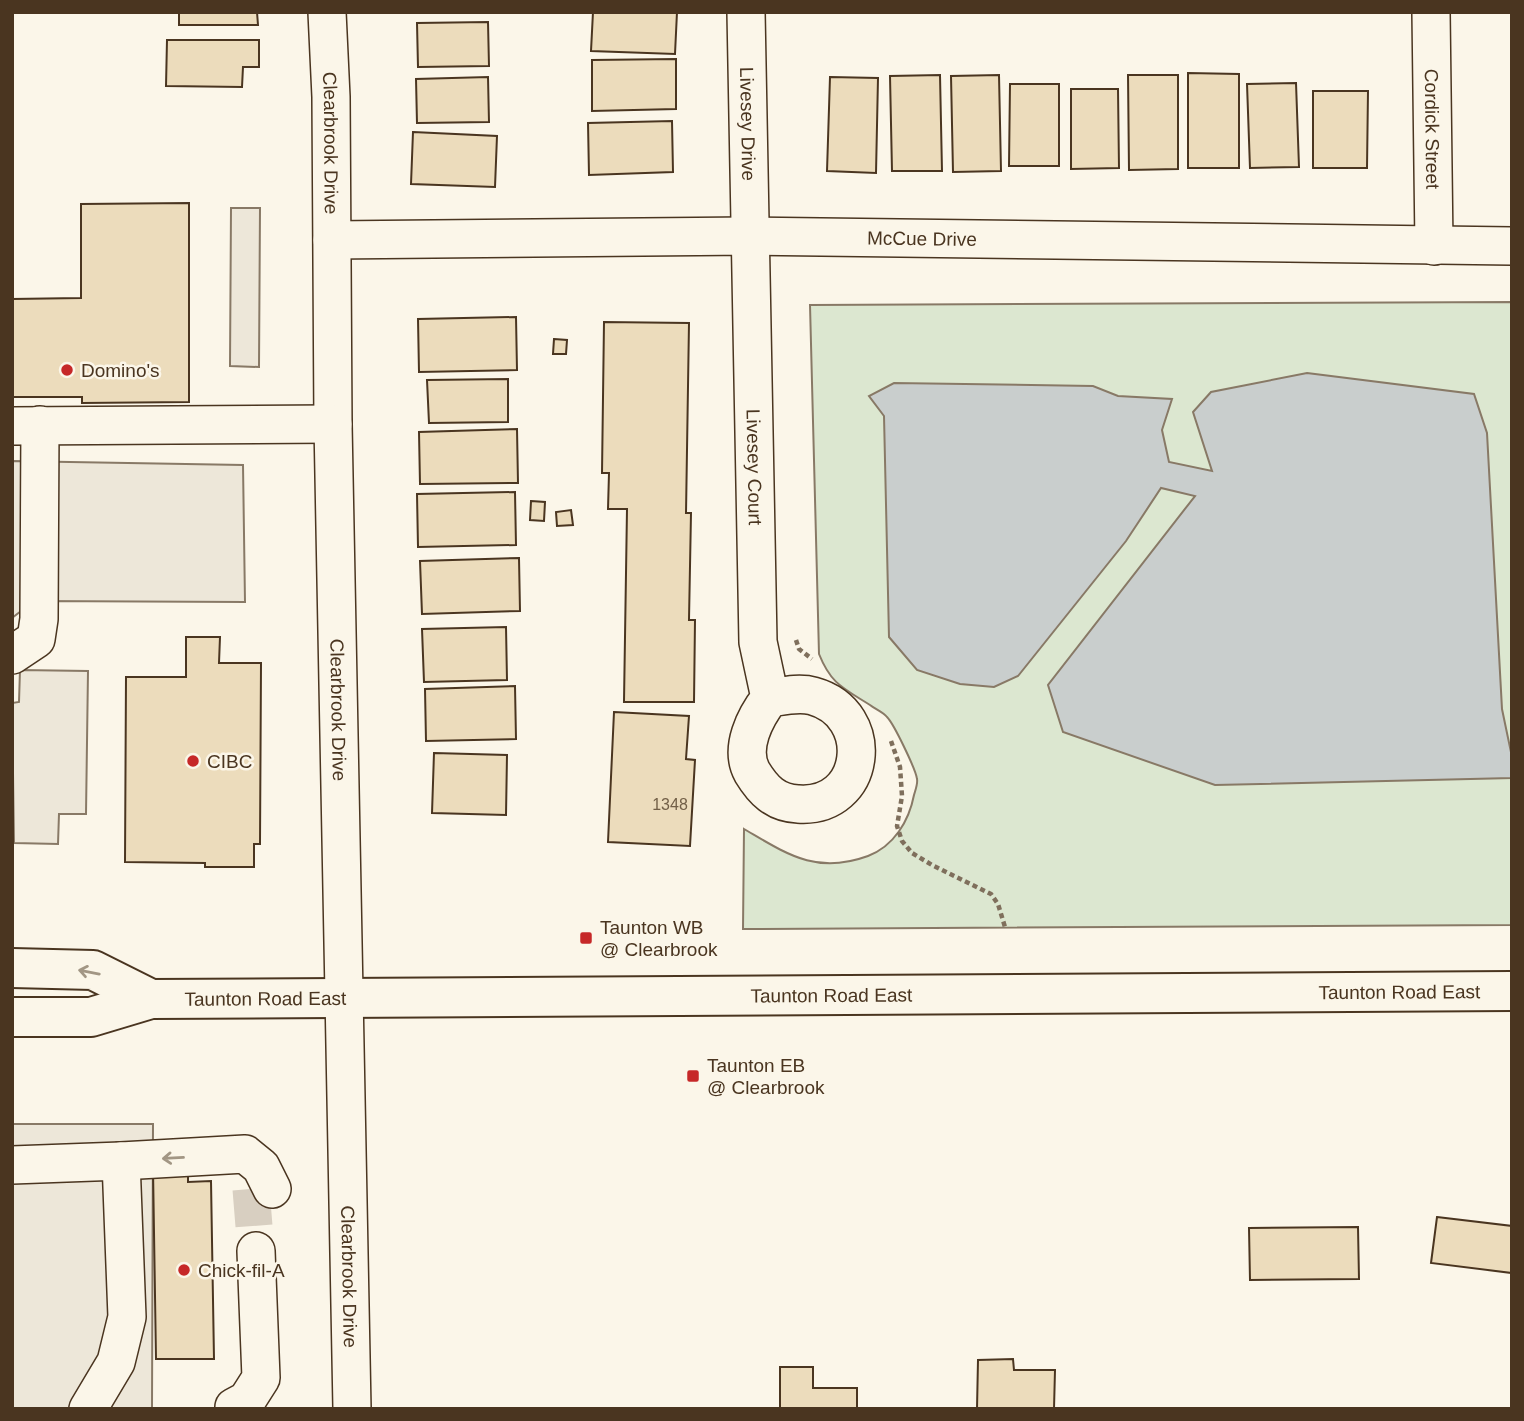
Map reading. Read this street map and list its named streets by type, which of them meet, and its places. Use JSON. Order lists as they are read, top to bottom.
{
  "streets": {
    "main road": ["Taunton Road East"],
    "street": [
      "Livesey Drive",
      "Cordick Street",
      "Clearbrook Drive",
      "McCue Drive",
      "Livesey Court"
    ]
  },
  "crossings": [
    ["Livesey Drive", "McCue Drive"],
    ["Livesey Drive", "Livesey Court"],
    ["Cordick Street", "McCue Drive"],
    ["Clearbrook Drive", "McCue Drive"],
    ["Clearbrook Drive", "Taunton Road East"],
    ["McCue Drive", "Livesey Court"]
  ],
  "places": {
    "other": ["Domino's", "CIBC", "Chick-fil-A"],
    "transit": ["Taunton WB @ Clearbrook", "Taunton EB @ Clearbrook"]
  },
  "house_numbers": ["1348"]
}
